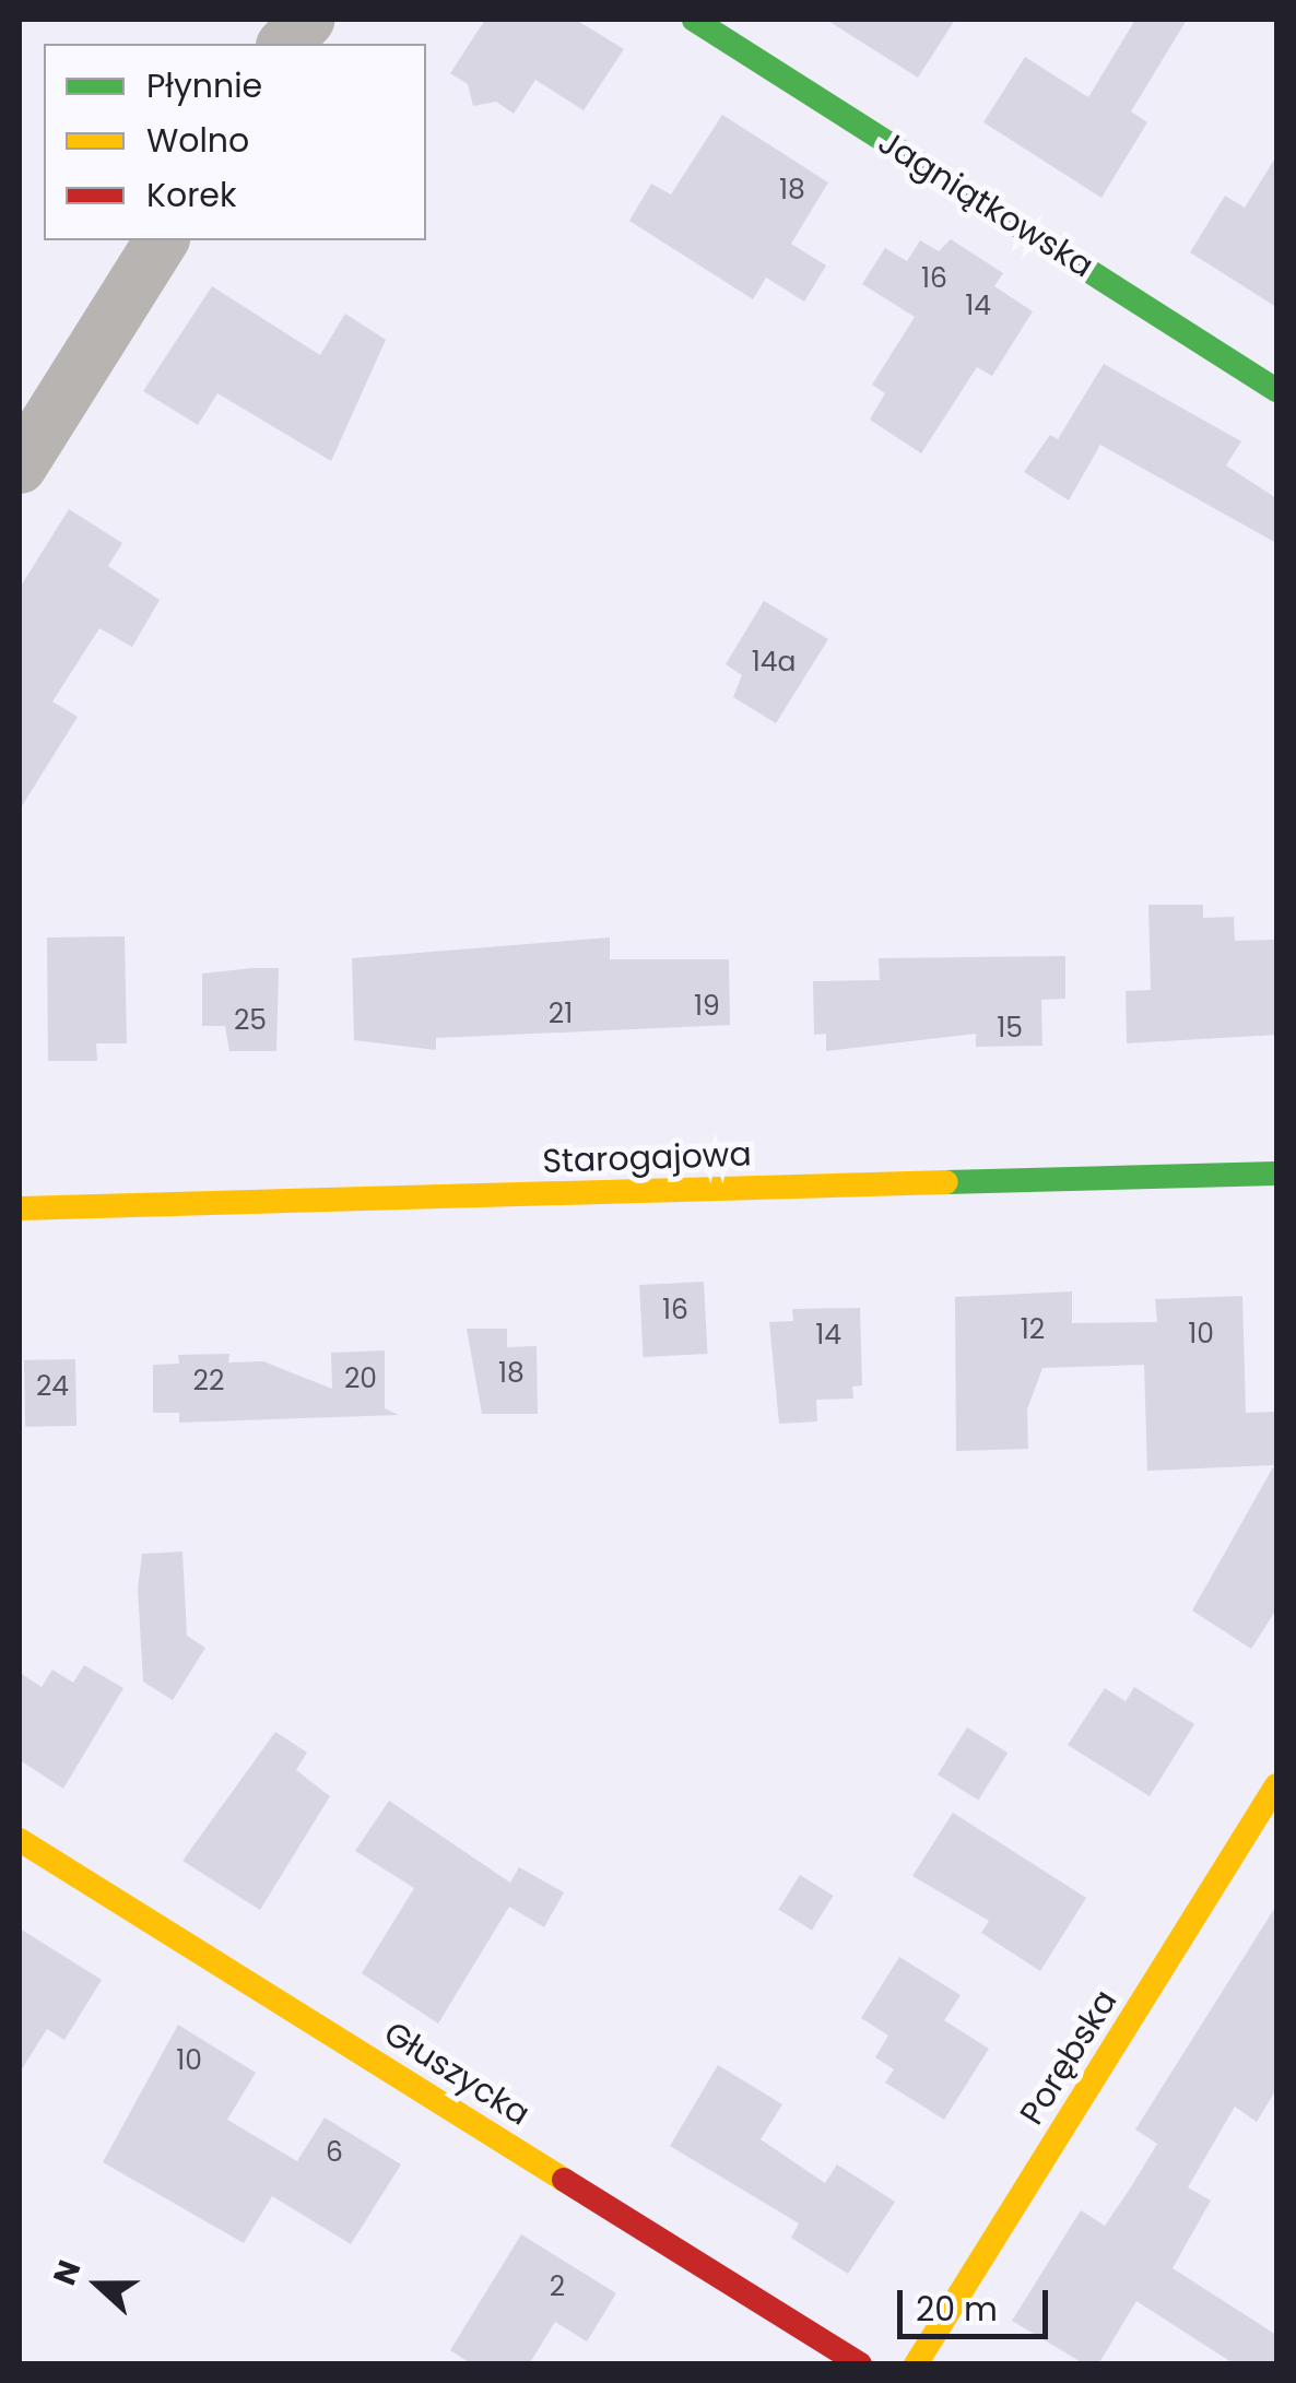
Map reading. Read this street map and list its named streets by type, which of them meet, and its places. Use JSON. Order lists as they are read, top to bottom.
{
  "streets": {
    "street": [
      "Jagniątkowska",
      "Starogajowa",
      "Porębska",
      "Głuszycka"
    ]
  },
  "house_numbers": [
    "18",
    "16",
    "14",
    "14a",
    "19",
    "21",
    "25",
    "15",
    "16",
    "12",
    "10",
    "14",
    "18",
    "20",
    "22",
    "24",
    "10",
    "6",
    "2"
  ],
  "legend": ["Płynnie", "Wolno", "Korek"],
  "scale_bar": "20 m",
  "north": "left"
}
